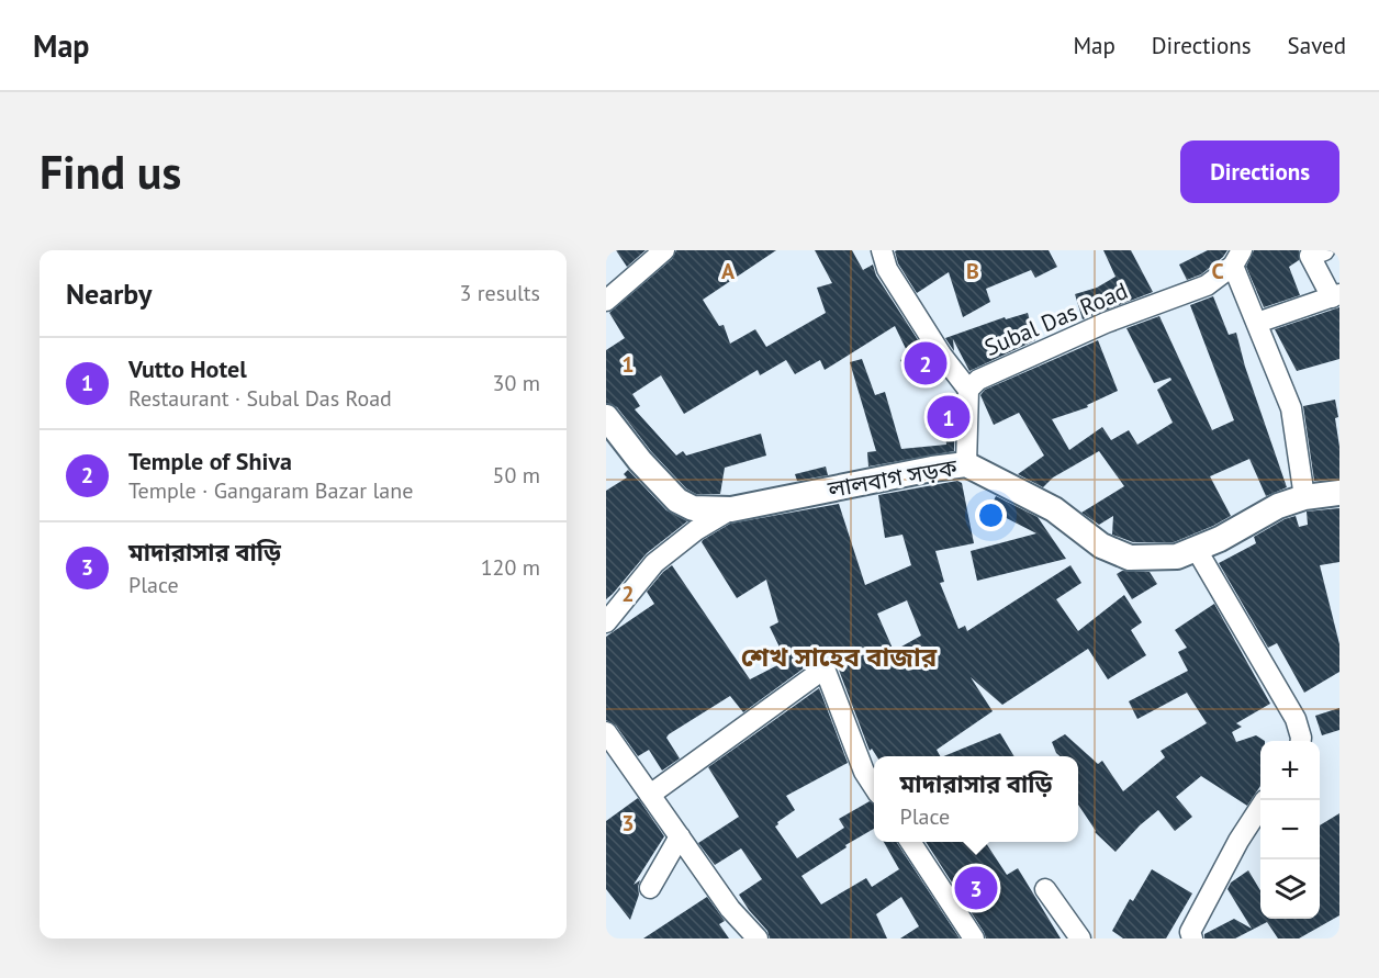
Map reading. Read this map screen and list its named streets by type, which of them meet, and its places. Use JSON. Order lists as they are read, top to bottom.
{
  "streets": {
    "street": ["Subal Das Road", "লালবাগ সড়ক"]
  },
  "crossings": [
    ["Subal Das Road", "লালবাগ সড়ক"]
  ],
  "districts": ["শেখ সাহেব বাজার"],
  "page": {
    "header": "Map",
    "nav": ["Map", "Directions", "Saved"],
    "buttons": "Directions",
    "title": "Find us",
    "heading": ["Nearby", "3 results"],
    "list": [
      {
        "mark": "1",
        "name": "Vutto Hotel",
        "note": "Restaurant · Subal Das Road",
        "value": "30 m"
      },
      {
        "mark": "2",
        "name": "Temple of Shiva",
        "note": "Temple · Gangaram Bazar lane",
        "value": "50 m"
      },
      {
        "mark": "3",
        "name": "মাদারাসার বাড়ি",
        "note": "Place",
        "value": "120 m"
      }
    ],
    "pins": ["2", "1", "3"],
    "map_buttons": ["+", "−"],
    "popup": ["মাদারাসার বাড়ি", "Place"]
  },
  "grid": {
    "columns": ["A", "B", "C"],
    "rows": ["1", "2", "3"]
  }
}
